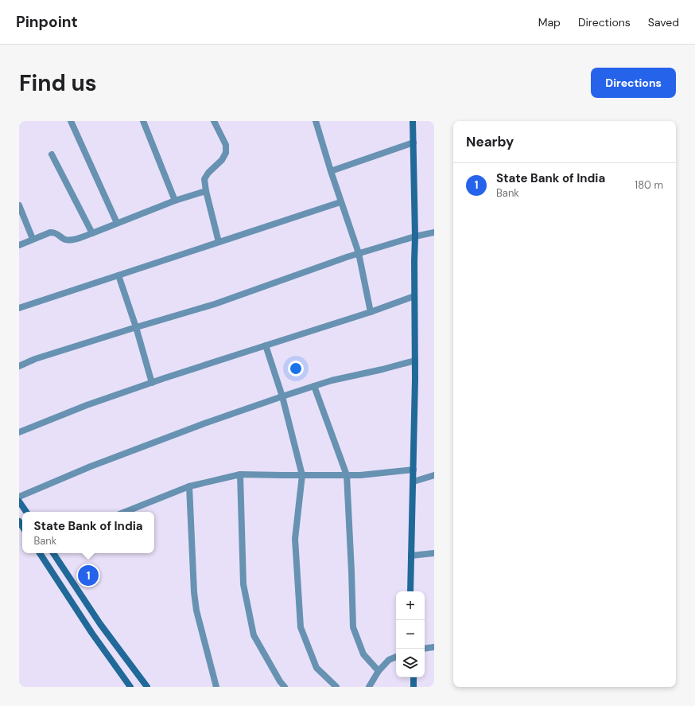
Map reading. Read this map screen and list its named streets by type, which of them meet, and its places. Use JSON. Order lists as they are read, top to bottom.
{
  "page": {
    "header": "Pinpoint",
    "nav": ["Map", "Directions", "Saved"],
    "buttons": "Directions",
    "title": "Find us",
    "heading": "Nearby",
    "list": [
      {
        "mark": "1",
        "name": "State Bank of India",
        "note": "Bank",
        "value": "180 m"
      }
    ],
    "popup": ["State Bank of India", "Bank"],
    "pins": "1",
    "map_buttons": ["+", "−"]
  }
}
